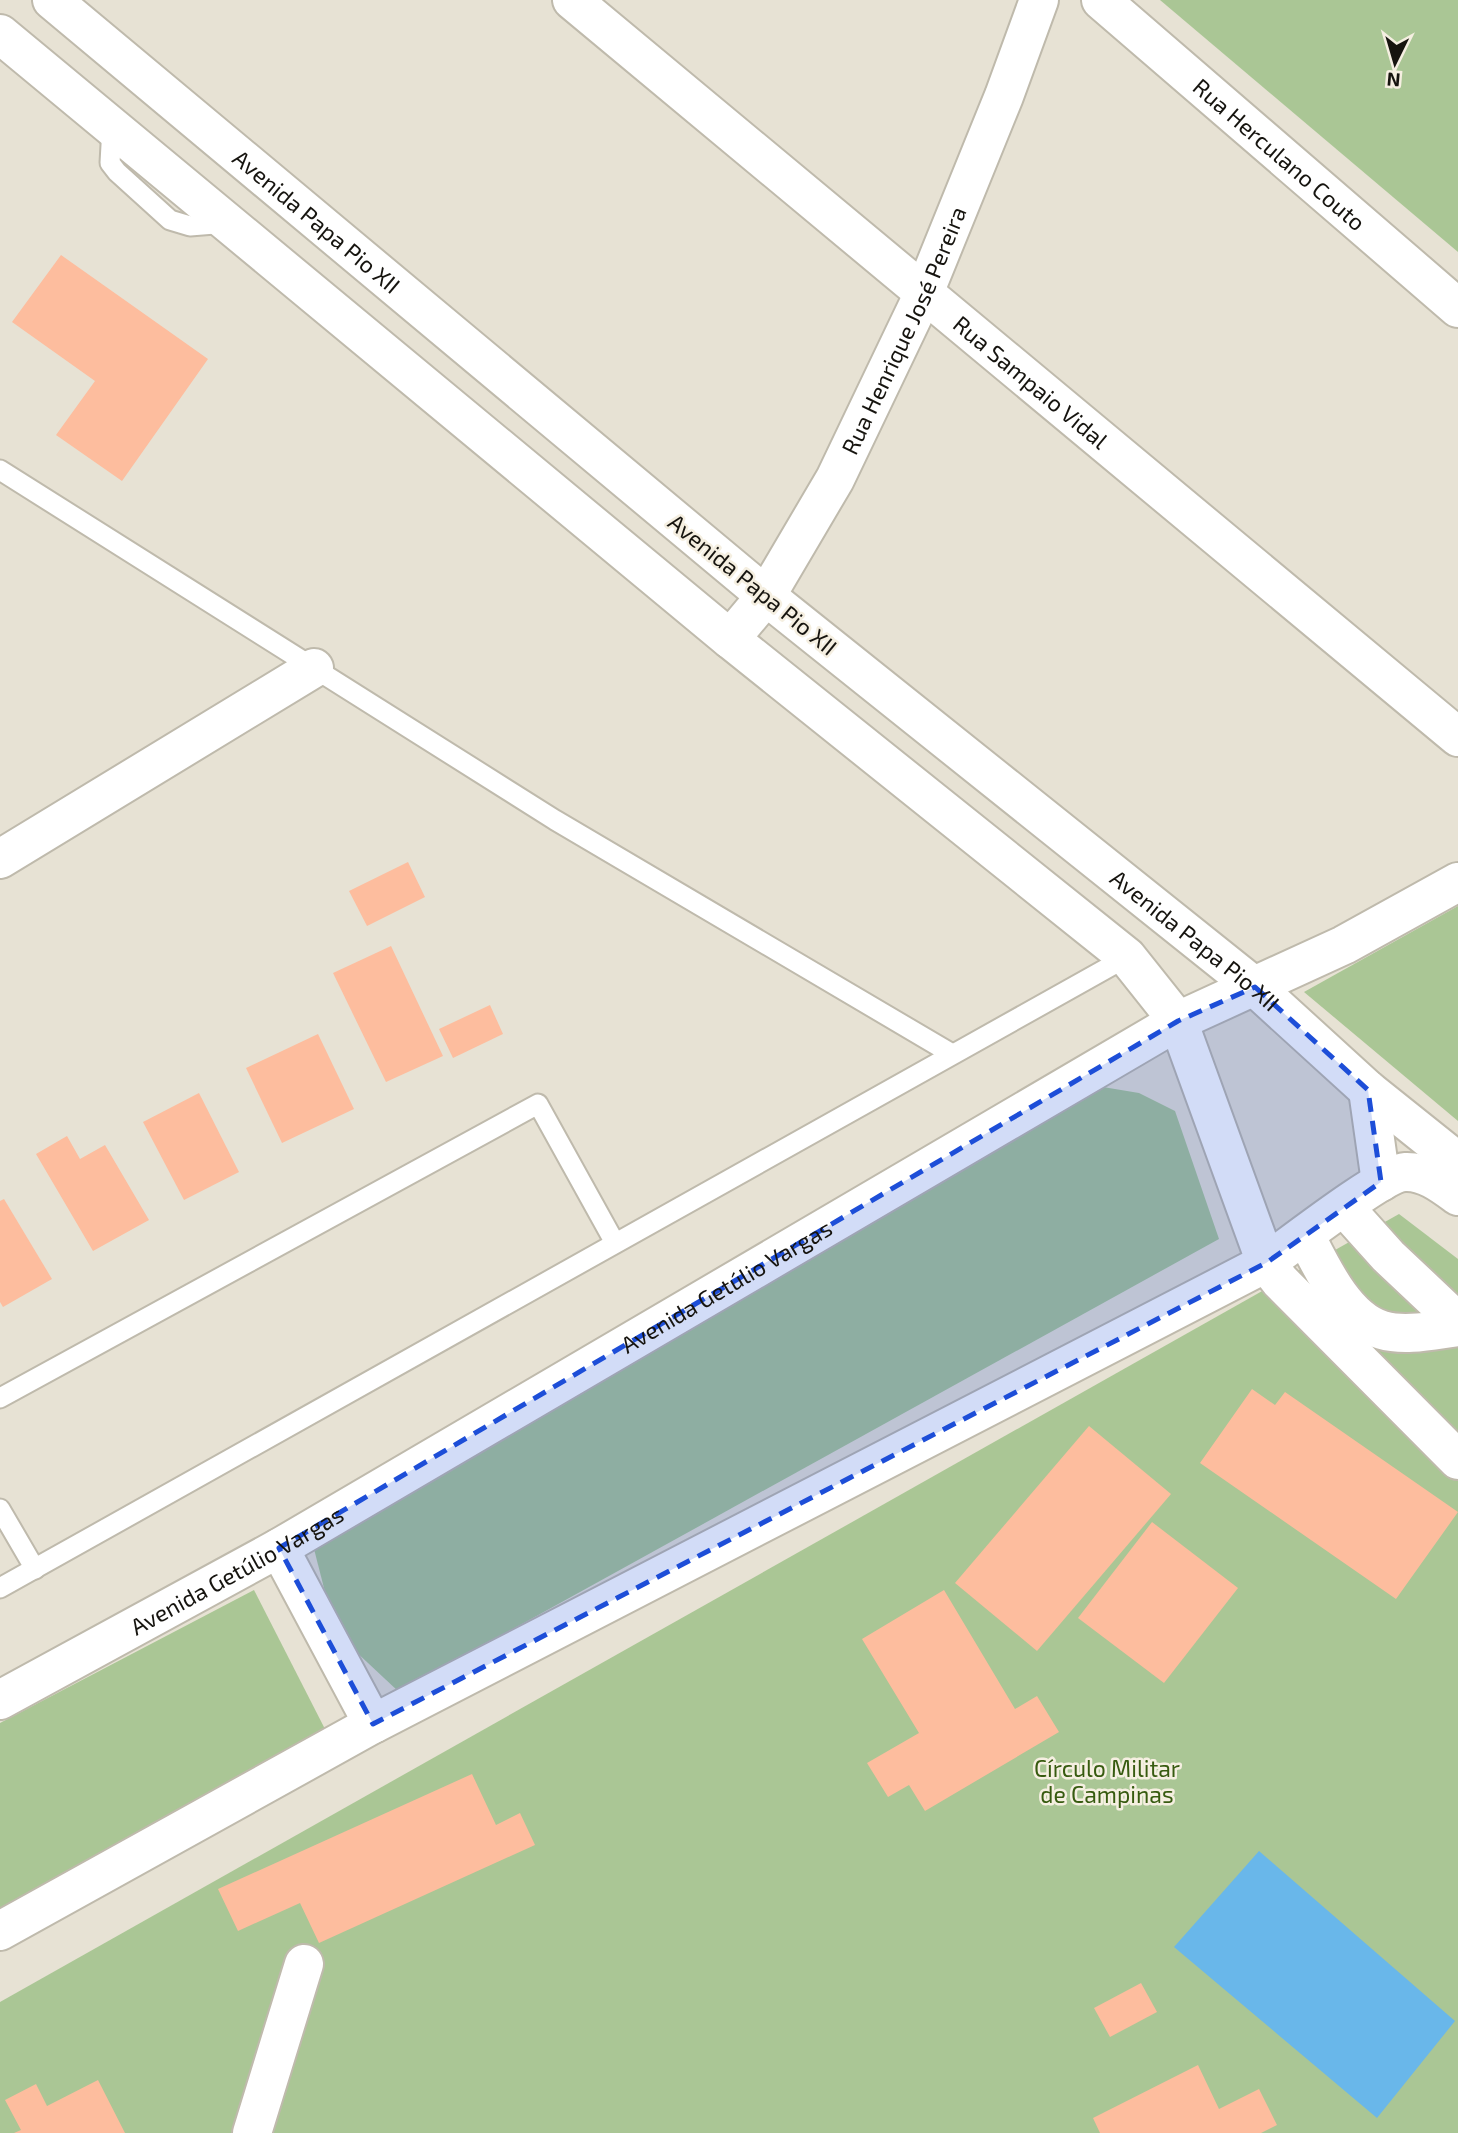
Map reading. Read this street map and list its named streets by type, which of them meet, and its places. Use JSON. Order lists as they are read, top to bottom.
{
  "streets": {
    "street": [
      "Rua Herculano Couto",
      "Avenida Papa Pio XII",
      "Rua Henrique José Pereira",
      "Rua Sampaio Vidal",
      "Avenida Getúlio Vargas"
    ]
  },
  "crossings": [
    ["Avenida Papa Pio XII", "Rua Henrique José Pereira"],
    ["Avenida Papa Pio XII", "Avenida Getúlio Vargas"],
    ["Rua Henrique José Pereira", "Rua Sampaio Vidal"]
  ],
  "parks": ["Círculo Militar de Campinas"],
  "north": "bottom"
}
